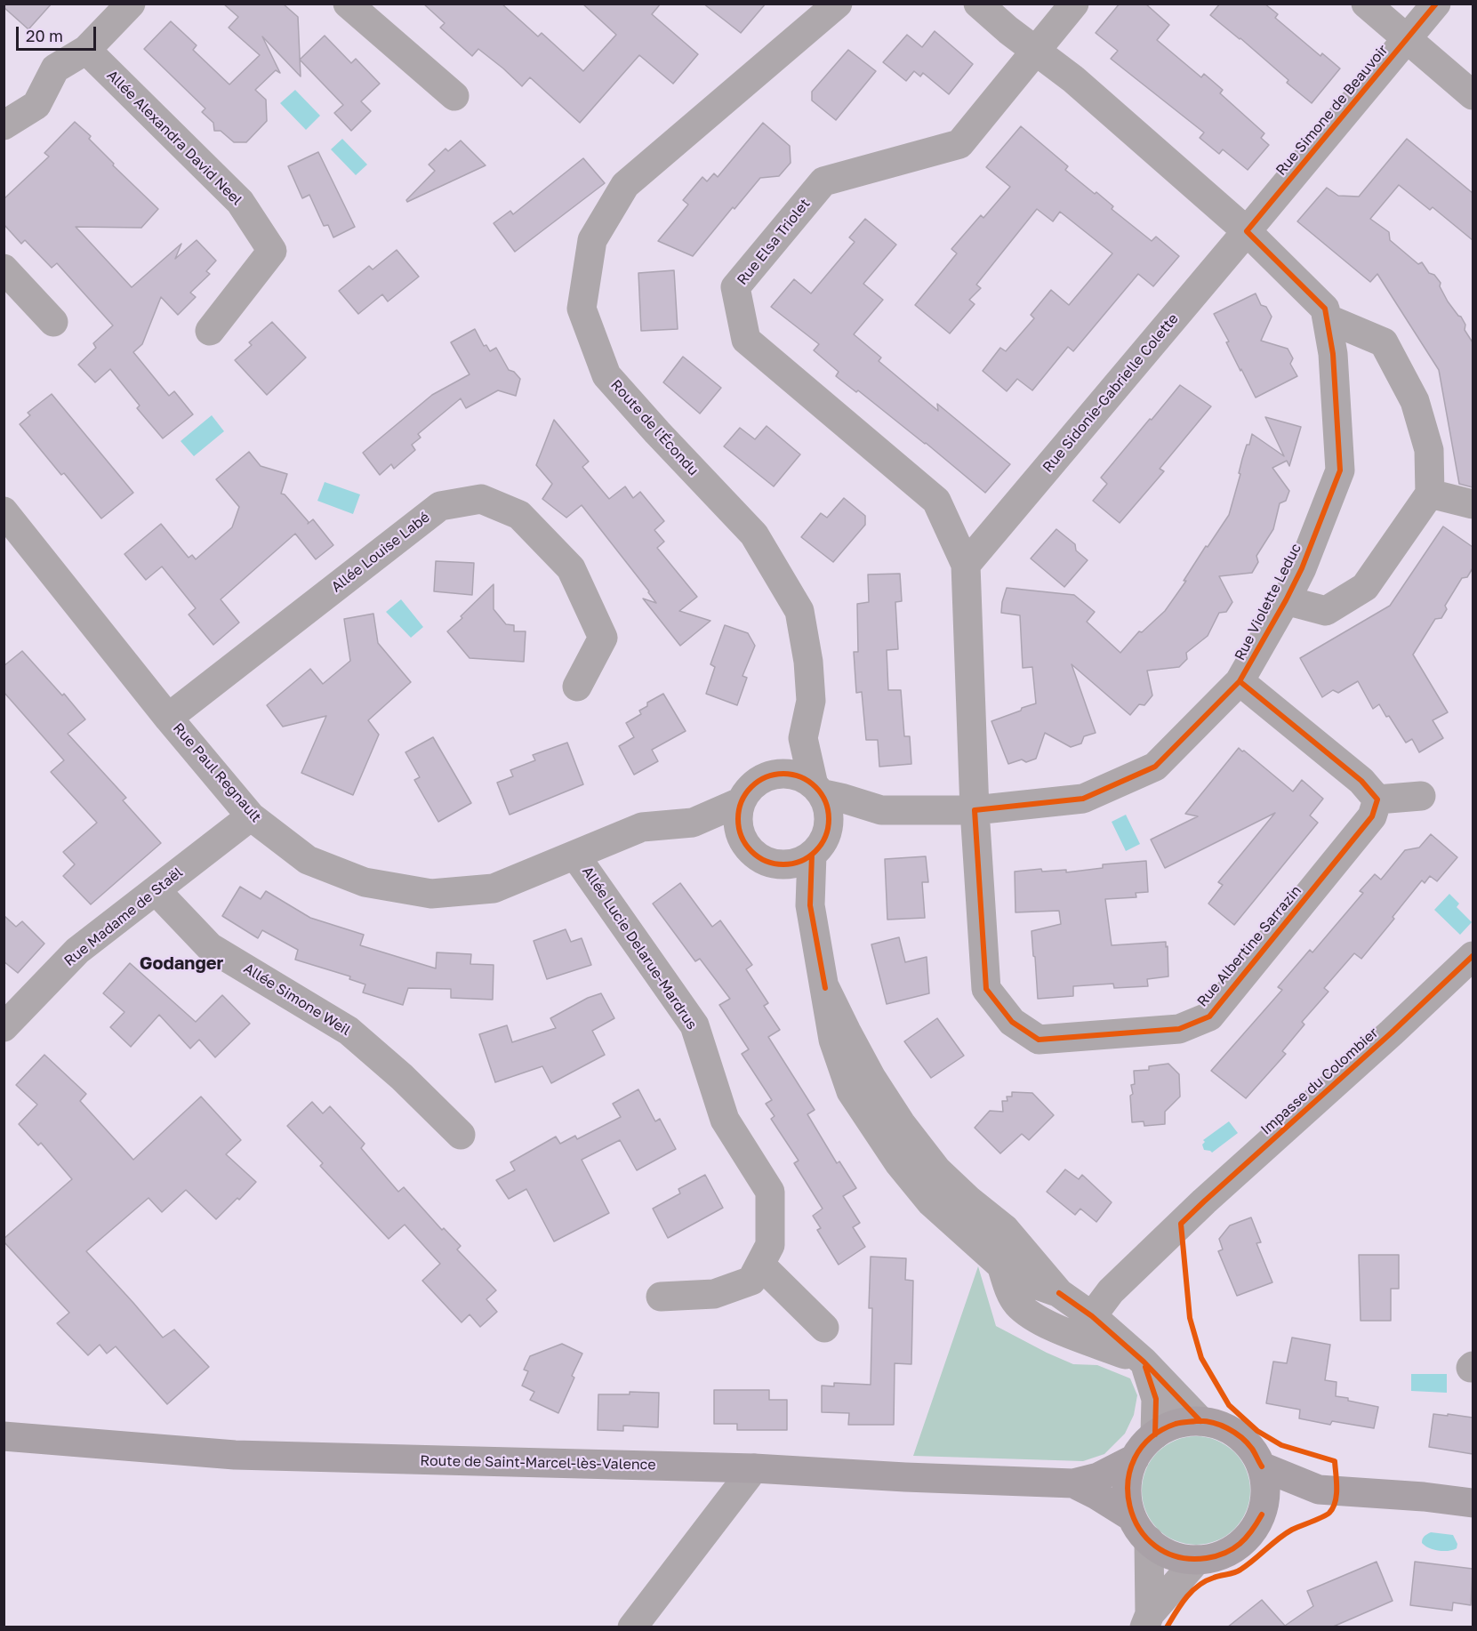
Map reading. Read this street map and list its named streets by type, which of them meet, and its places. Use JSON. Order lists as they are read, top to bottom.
{
  "streets": {
    "main road": ["Route de Saint-Marcel-lès-Valence"],
    "street": [
      "Rue Simone de Beauvoir",
      "Allée Alexandra David Neel",
      "Rue Elsa Triolet",
      "Rue Sidonie-Gabrielle Colette",
      "Route de l'Écondu",
      "Allée Louise Labé",
      "Rue Violette Leduc",
      "Rue Paul Regnault",
      "Rue Madame de Staël",
      "Rue Albertine Sarrazin",
      "Allée Lucie Delarue-Mardrus",
      "Allée Simone Weil",
      "Impasse du Colombier"
    ]
  },
  "crossings": [
    ["Rue Simone de Beauvoir", "Rue Sidonie-Gabrielle Colette"],
    ["Rue Simone de Beauvoir", "Rue Violette Leduc"],
    ["Rue Elsa Triolet", "Rue Sidonie-Gabrielle Colette"],
    ["Rue Sidonie-Gabrielle Colette", "Rue Violette Leduc"],
    ["Route de l'Écondu", "Rue Paul Regnault"],
    ["Route de l'Écondu", "Impasse du Colombier"],
    ["Route de l'Écondu", "Route de Saint-Marcel-lès-Valence"],
    ["Allée Louise Labé", "Rue Paul Regnault"],
    ["Rue Violette Leduc", "Rue Albertine Sarrazin"],
    ["Rue Paul Regnault", "Rue Madame de Staël"],
    ["Rue Paul Regnault", "Allée Lucie Delarue-Mardrus"],
    ["Rue Madame de Staël", "Allée Simone Weil"]
  ],
  "districts": ["Godanger"],
  "scale_bar": "20 m"
}
